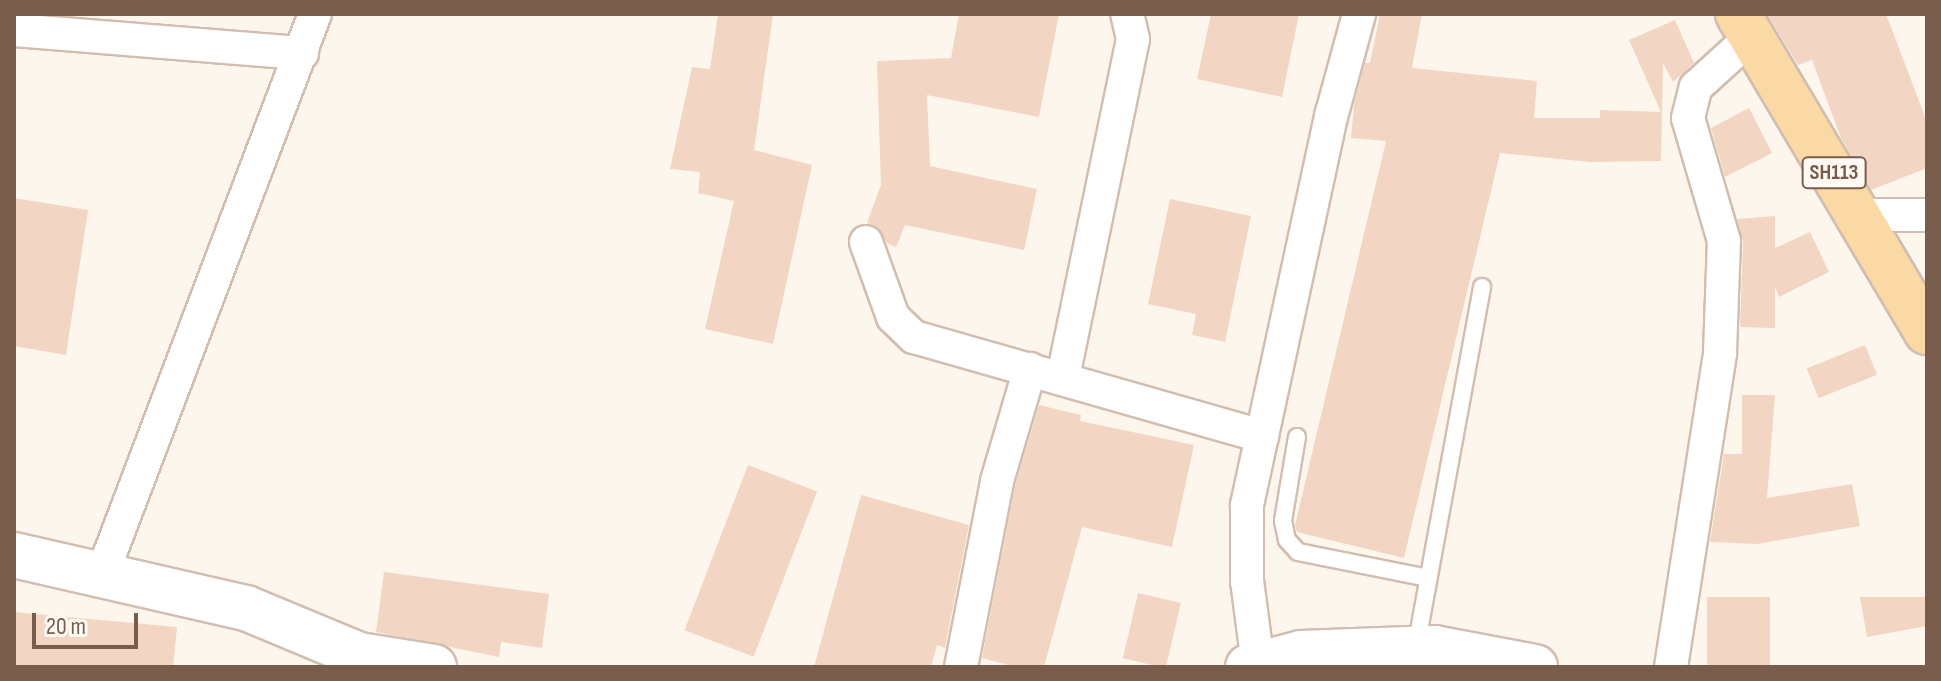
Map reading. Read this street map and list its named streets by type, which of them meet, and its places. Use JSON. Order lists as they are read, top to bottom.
{
  "streets": {
    "main road": ["SH113"]
  },
  "scale_bar": "20 m"
}
